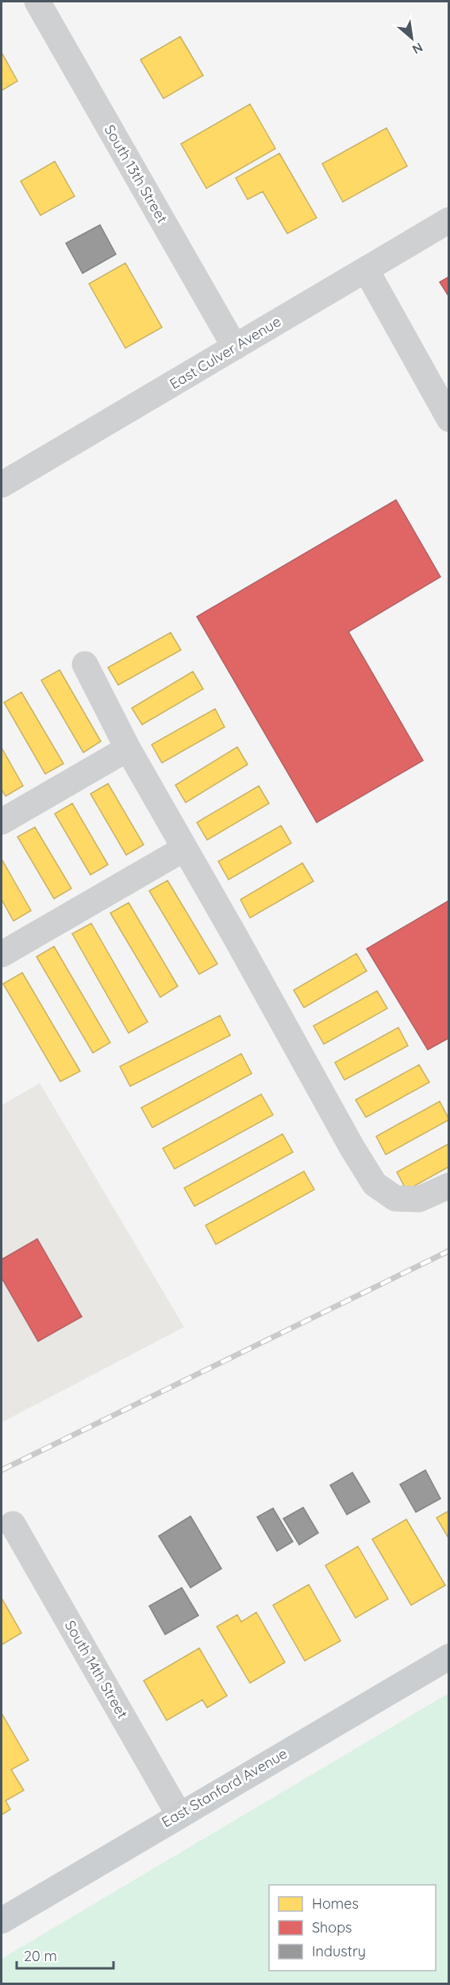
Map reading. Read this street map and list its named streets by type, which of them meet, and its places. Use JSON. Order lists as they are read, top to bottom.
{
  "streets": {
    "main road": ["East Stanford Avenue"],
    "street": ["South 13th Street", "East Culver Avenue", "South 14th Street"]
  },
  "crossings": [
    ["South 13th Street", "East Culver Avenue"],
    ["South 14th Street", "East Stanford Avenue"]
  ],
  "legend": ["Homes", "Shops", "Industry"],
  "scale_bar": "20 m",
  "north": "bottom right"
}
